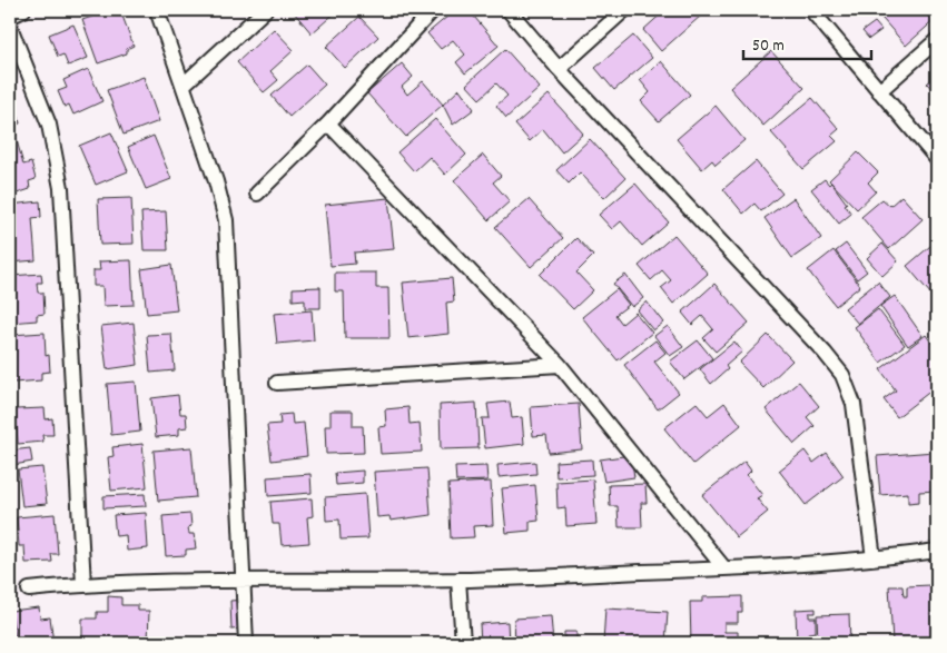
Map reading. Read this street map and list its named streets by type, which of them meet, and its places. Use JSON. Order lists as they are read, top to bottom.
{
  "scale_bar": "50 m"
}
